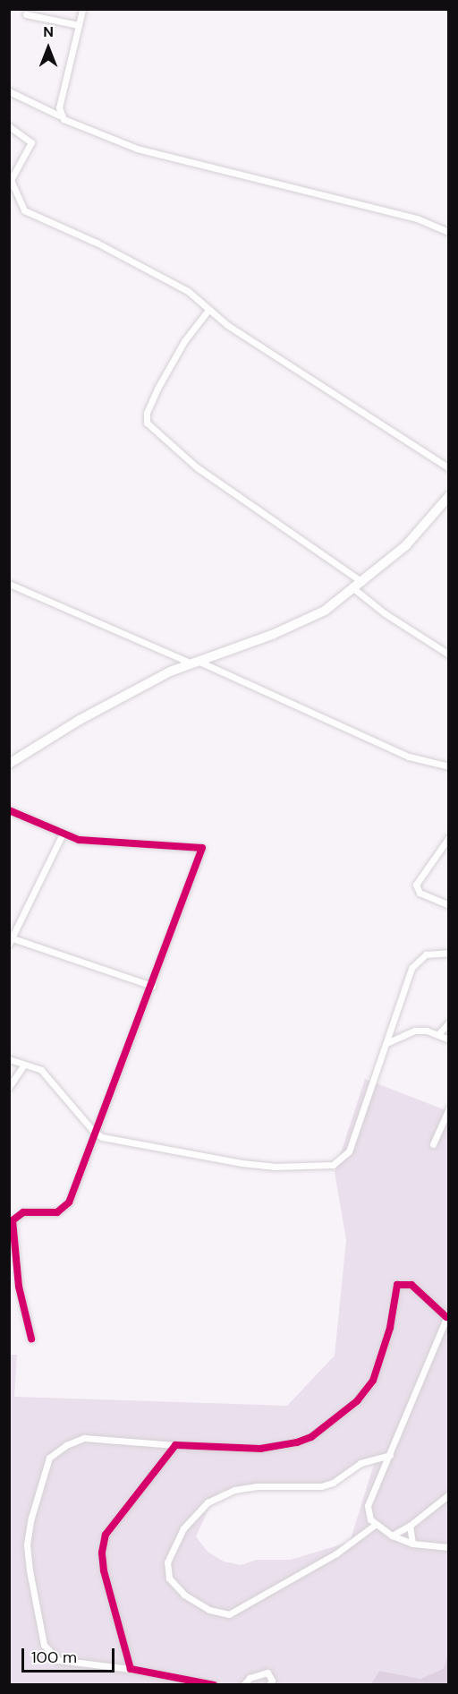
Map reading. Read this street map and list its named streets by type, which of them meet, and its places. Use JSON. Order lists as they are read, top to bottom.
{
  "scale_bar": "100 m",
  "north": "top"
}
